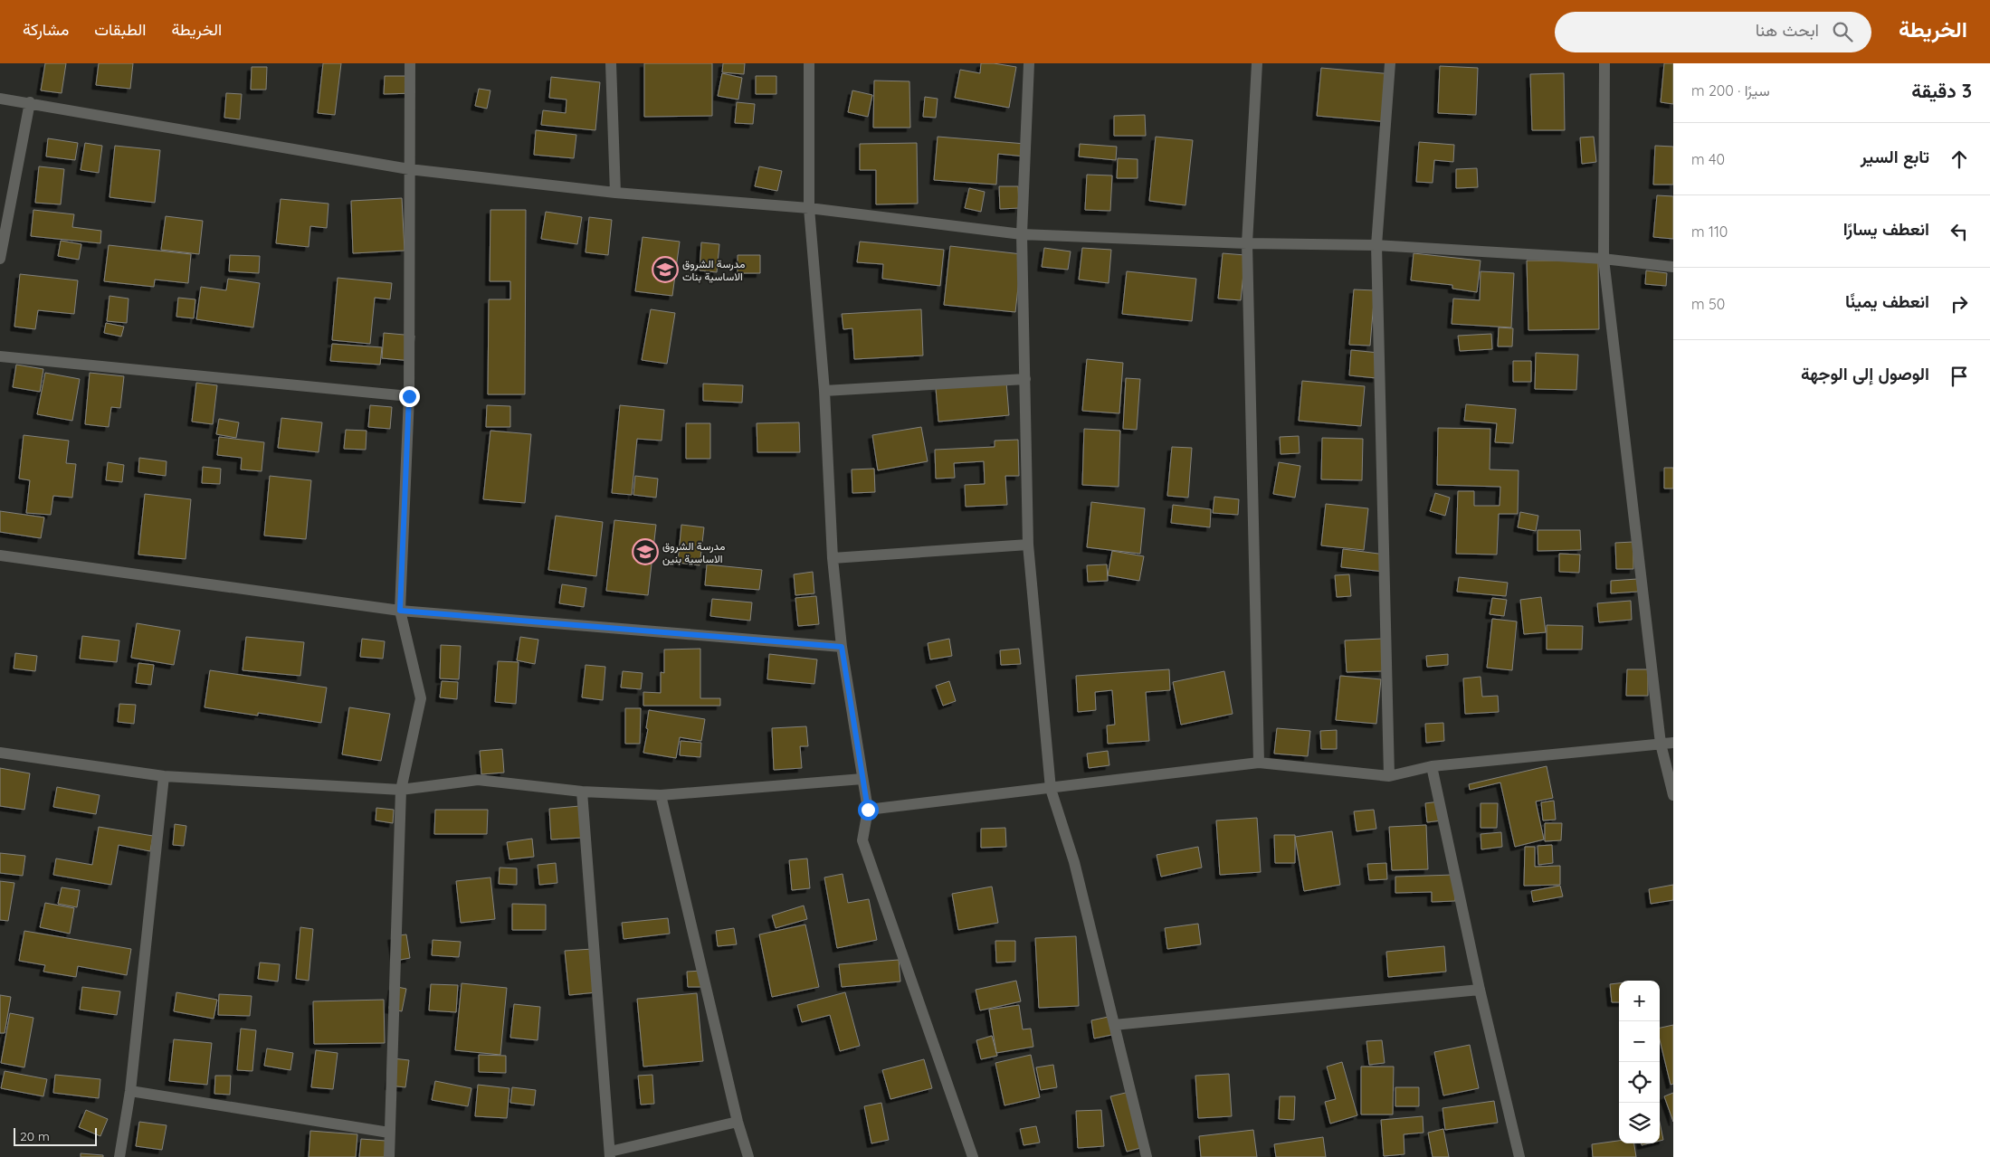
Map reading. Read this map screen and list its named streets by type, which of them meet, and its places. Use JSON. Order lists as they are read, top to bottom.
{
  "places": {
    "school or university": ["مدرسة الشروق الاساسية بنات", "مدرسة الشروق الاساسية بنين"]
  },
  "scale_bar": "20 m",
  "page": {
    "header": "الخريطة",
    "search": "ابحث هنا",
    "nav": ["الخريطة", "الطبقات", "مشاركة"],
    "heading": ["3 دقيقة", "سيرًا · 200 m"],
    "list": [
      ["تابع السير", "40 m"],
      ["انعطف يسارًا", "110 m"],
      ["انعطف يمينًا", "50 m"],
      "الوصول إلى الوجهة"
    ],
    "map_buttons": ["+", "−"],
    "scale": "20 m"
  }
}
